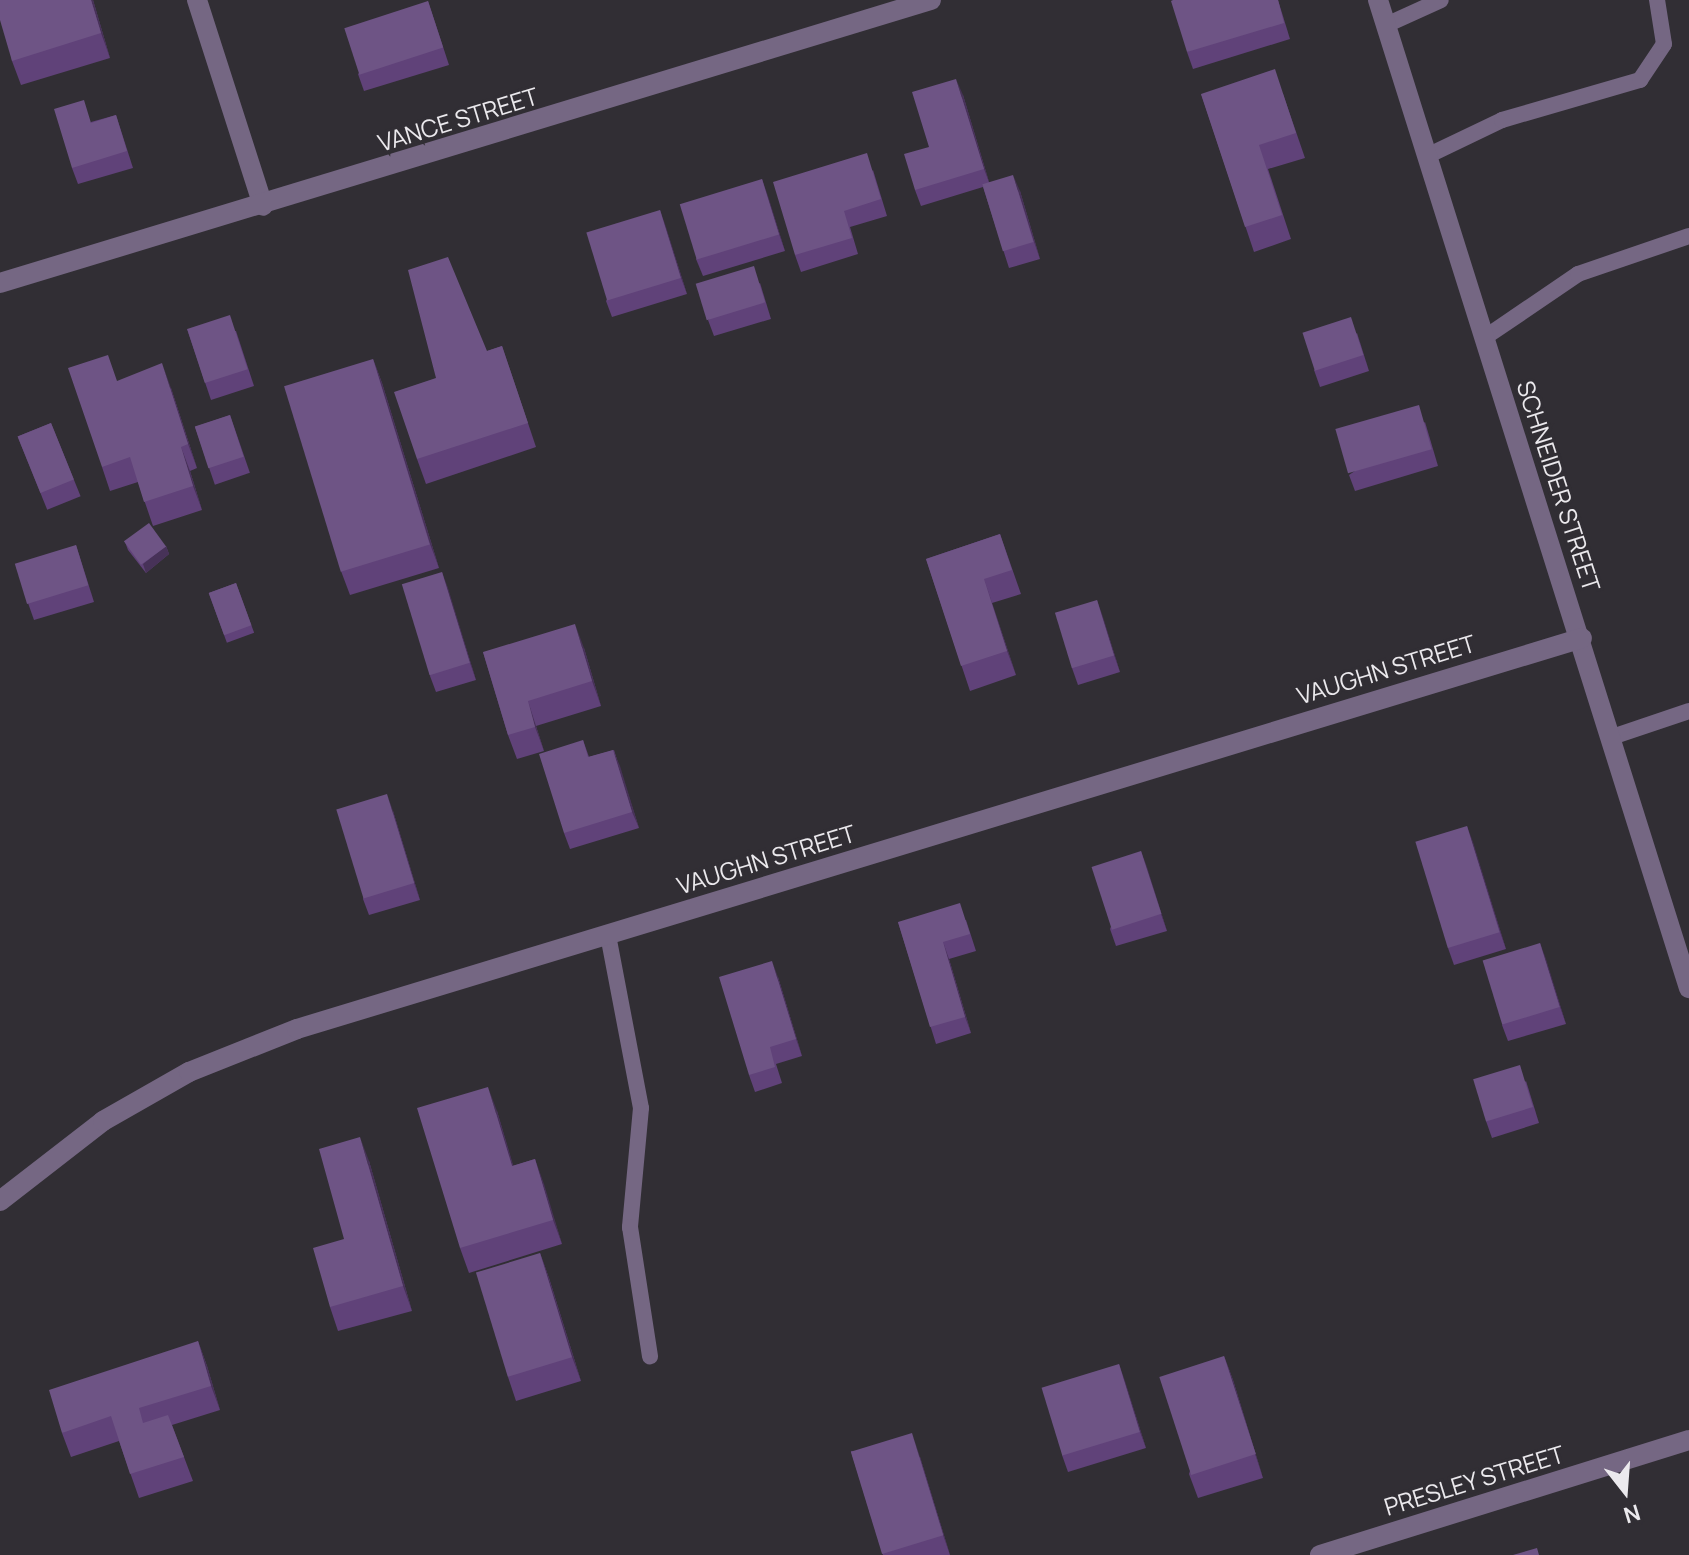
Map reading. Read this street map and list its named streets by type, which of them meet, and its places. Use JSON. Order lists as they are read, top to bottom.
{
  "streets": {
    "street": [
      "VANCE STREET",
      "SCHNEIDER STREET",
      "VAUGHN STREET",
      "PRESLEY STREET"
    ]
  },
  "crossings": [
    ["SCHNEIDER STREET", "VAUGHN STREET"]
  ],
  "north": "bottom"
}
